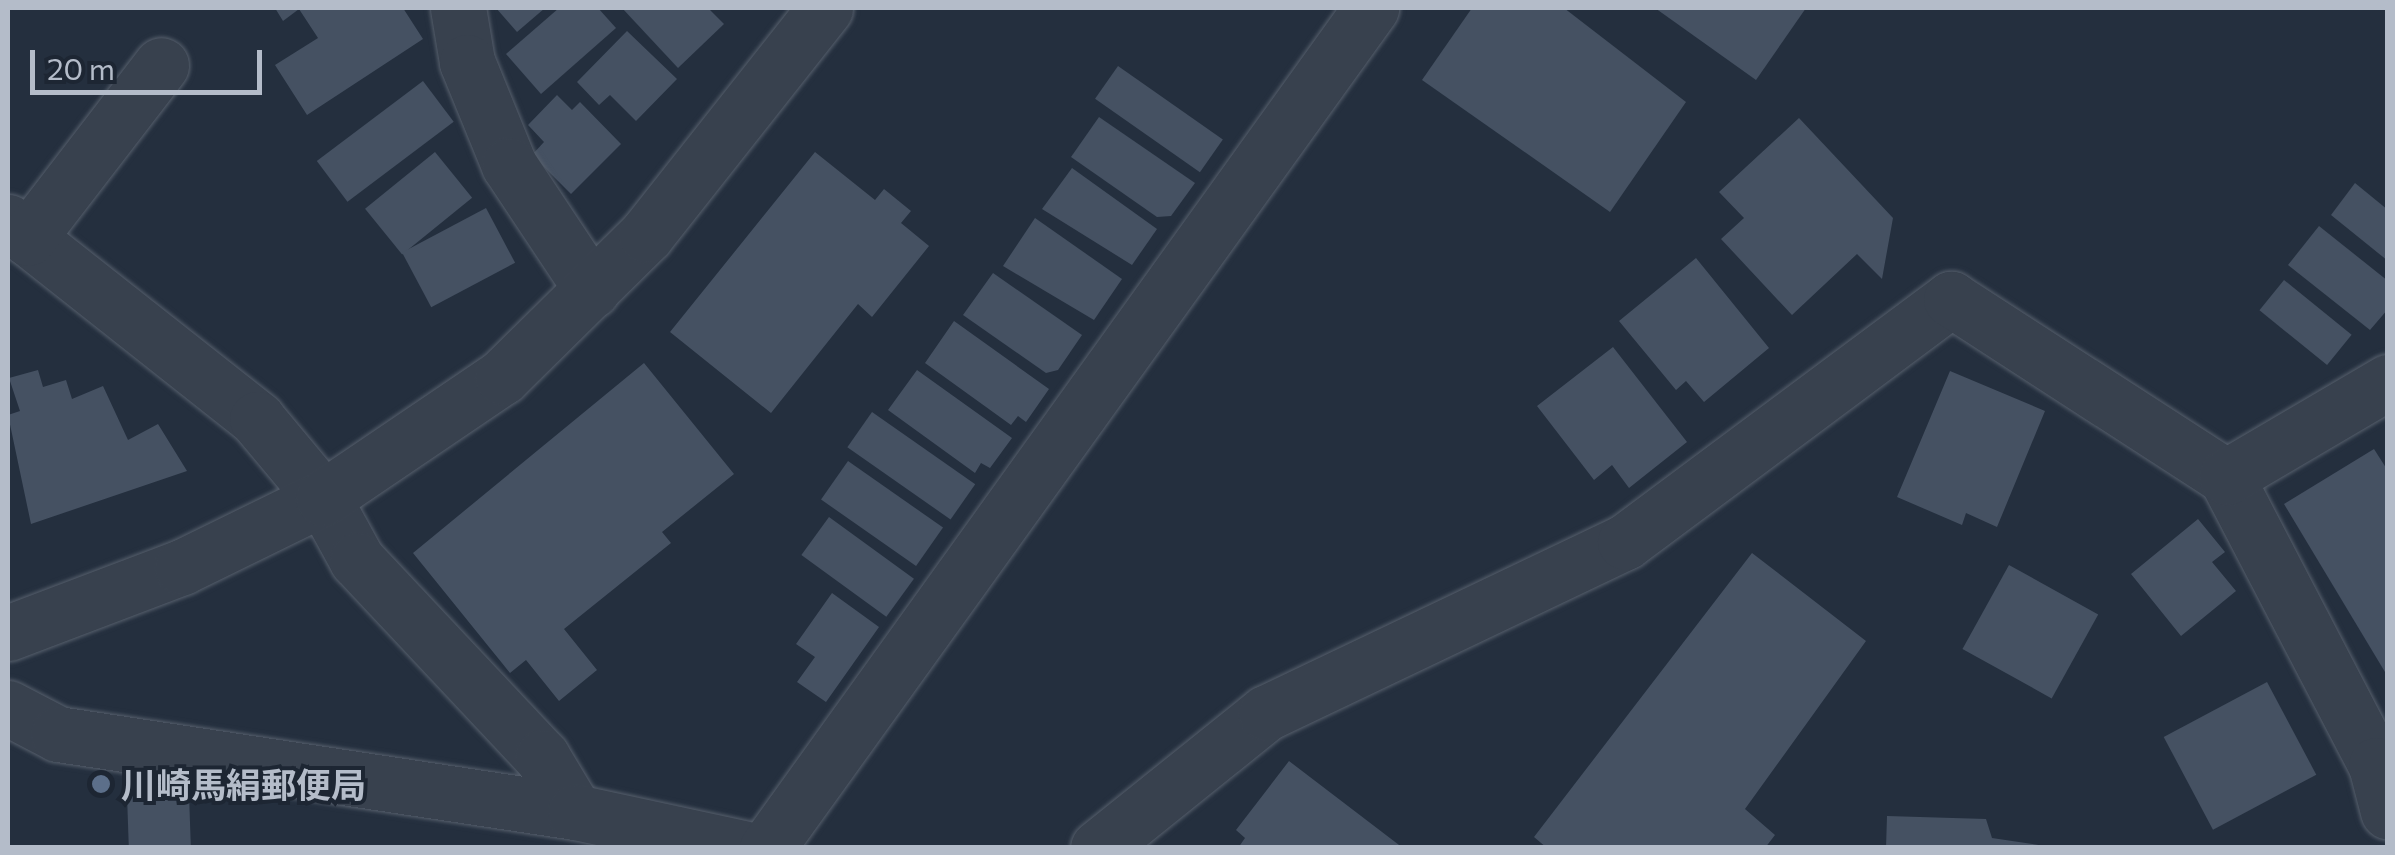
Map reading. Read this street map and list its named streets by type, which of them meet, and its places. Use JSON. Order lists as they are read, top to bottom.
{
  "places": ["川崎馬絹郵便局"],
  "scale_bar": "20 m"
}
